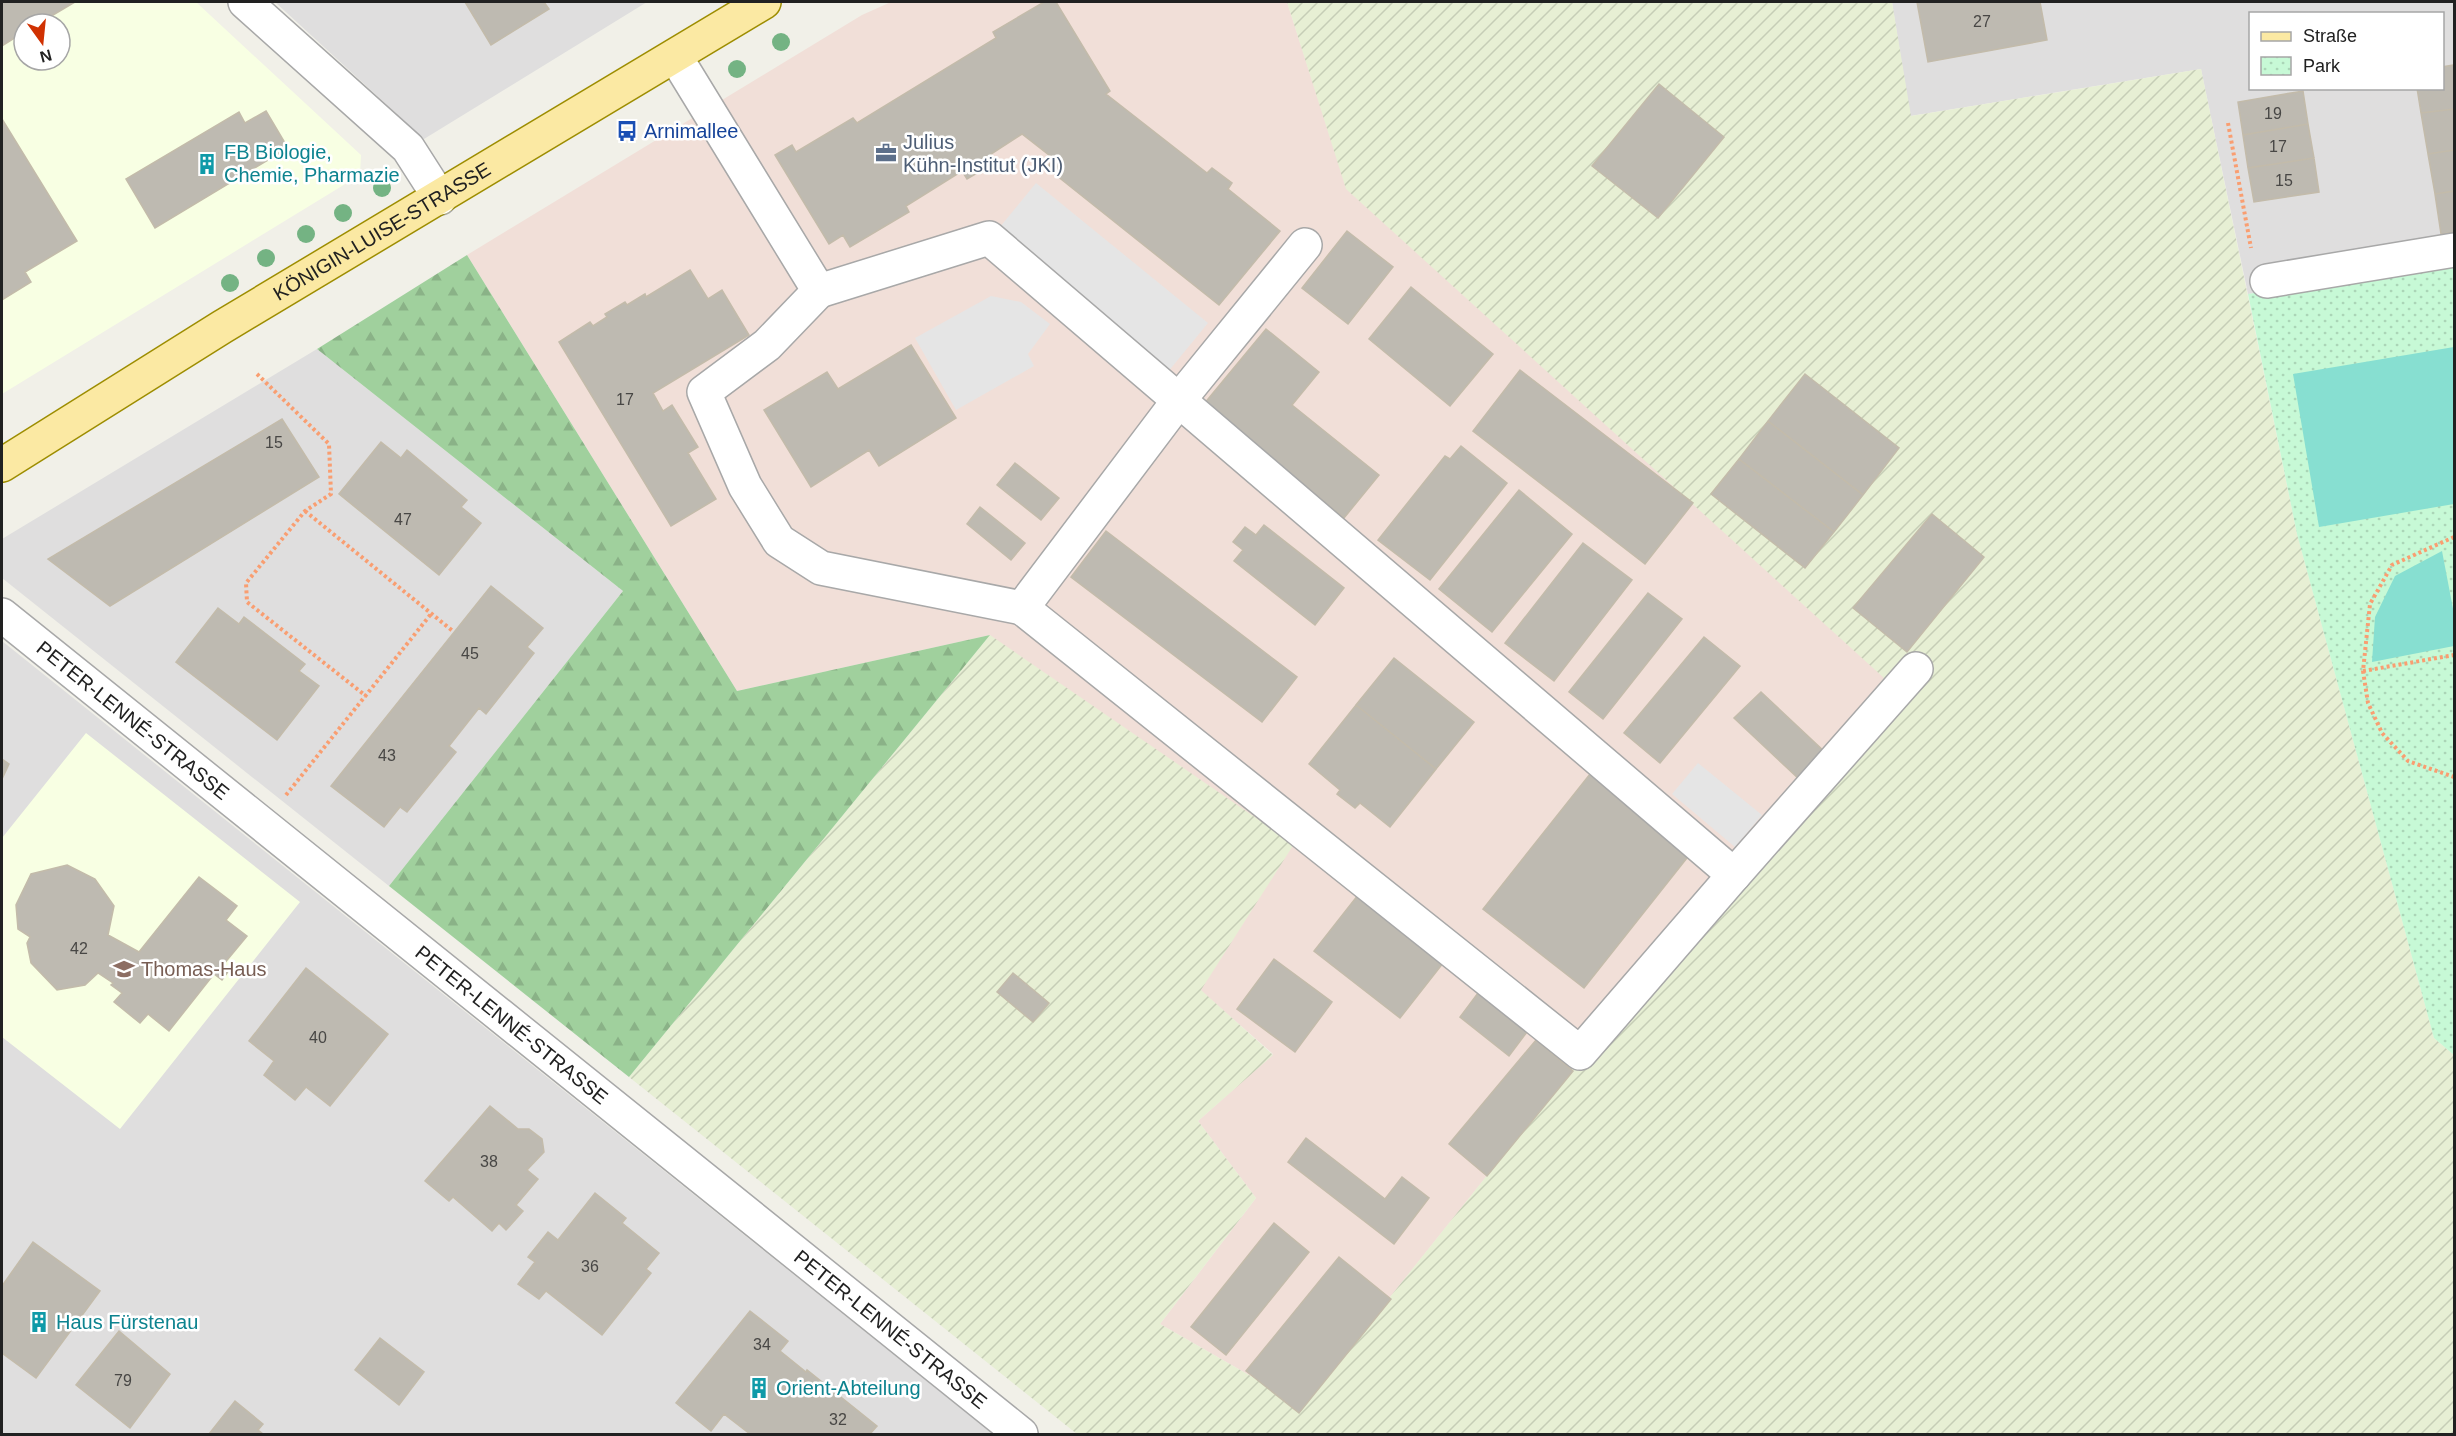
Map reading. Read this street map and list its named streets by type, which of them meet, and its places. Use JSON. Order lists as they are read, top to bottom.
{
  "streets": {
    "main road": ["KÖNIGIN-LUISE-STRASSE"],
    "street": ["PETER-LENNÉ-STRASSE"]
  },
  "places": {
    "bus stop": ["Arnimallee"],
    "office": ["Julius Kühn-Institut (JKI)"],
    "building": ["FB Biologie, Chemie, Pharmazie", "Haus Fürstenau", "Orient-Abteilung"],
    "school or university": ["Thomas-Haus"]
  },
  "house_numbers": [
    "27",
    "19",
    "17",
    "15",
    "17",
    "15",
    "47",
    "45",
    "43",
    "42",
    "40",
    "38",
    "36",
    "34",
    "79",
    "32"
  ],
  "legend": ["Straße", "Park"],
  "north": "bottom"
}
